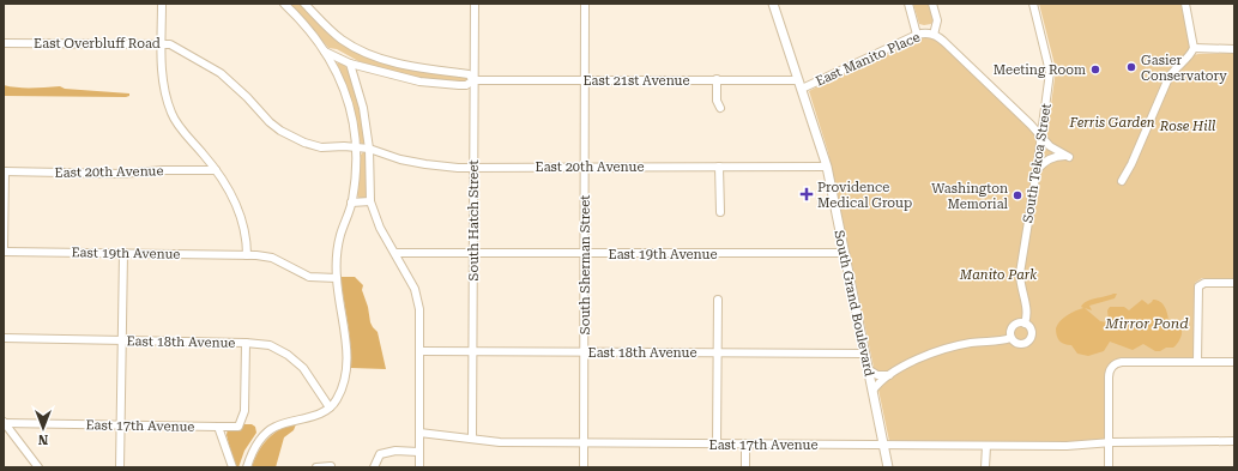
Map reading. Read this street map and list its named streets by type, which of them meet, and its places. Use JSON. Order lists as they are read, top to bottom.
{
  "streets": {
    "main road": ["South Grand Boulevard"],
    "street": [
      "East Overbluff Road",
      "East Manito Place",
      "East 21st Avenue",
      "South Tekoa Street",
      "East 20th Avenue",
      "South Hatch Street",
      "East 19th Avenue",
      "South Sherman Street",
      "East 18th Avenue",
      "East 17th Avenue"
    ]
  },
  "crossings": [
    ["East Overbluff Road", "East 20th Avenue"],
    ["East Manito Place", "South Grand Boulevard"],
    ["East 21st Avenue", "South Hatch Street"],
    ["East 21st Avenue", "South Sherman Street"],
    ["East 21st Avenue", "South Grand Boulevard"],
    ["East 20th Avenue", "South Hatch Street"],
    ["East 20th Avenue", "South Sherman Street"],
    ["East 20th Avenue", "South Grand Boulevard"],
    ["South Hatch Street", "East 19th Avenue"],
    ["South Hatch Street", "East 18th Avenue"],
    ["South Hatch Street", "East 17th Avenue"],
    ["East 19th Avenue", "South Sherman Street"],
    ["East 19th Avenue", "South Grand Boulevard"],
    ["South Sherman Street", "East 18th Avenue"],
    ["South Sherman Street", "East 17th Avenue"],
    ["South Grand Boulevard", "East 18th Avenue"],
    ["South Grand Boulevard", "East 17th Avenue"],
    ["East 18th Avenue", "East 17th Avenue"]
  ],
  "water": ["Mirror Pond"],
  "parks": ["Ferris Garden", "Rose Hill", "Manito Park"],
  "places": {
    "other": ["Gasier Conservatory", "Meeting Room", "Washington Memorial"],
    "health": ["Providence Medical Group"]
  },
  "north": "bottom"
}
